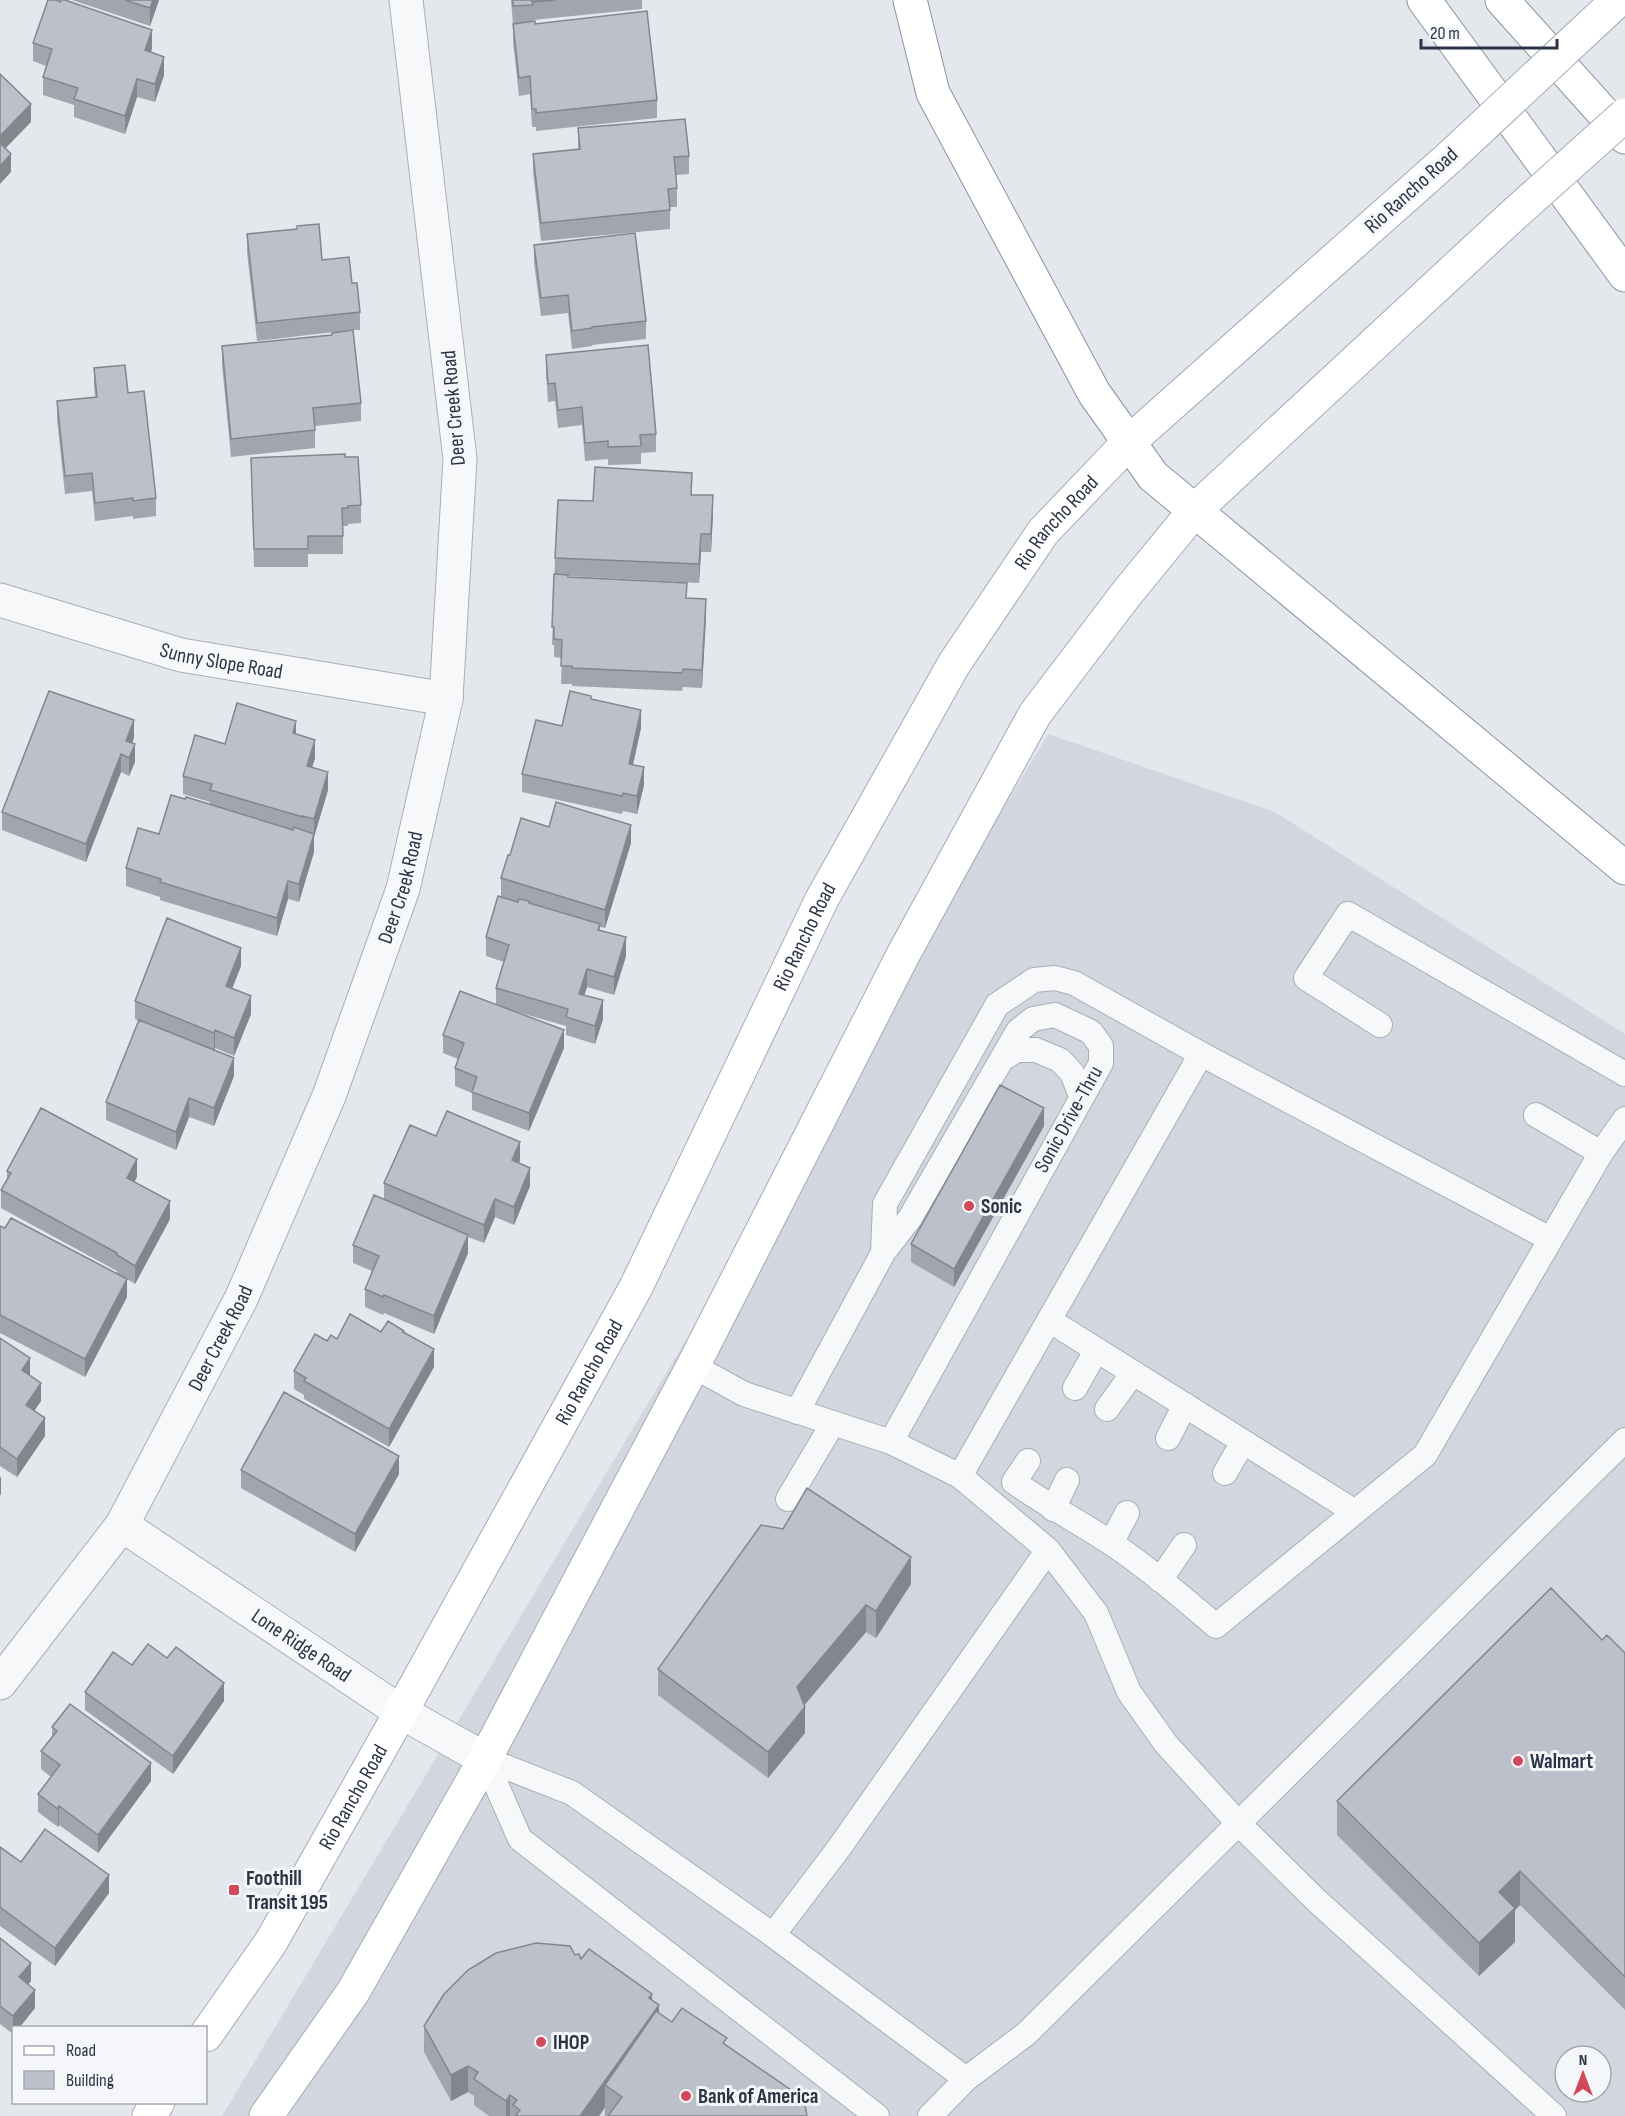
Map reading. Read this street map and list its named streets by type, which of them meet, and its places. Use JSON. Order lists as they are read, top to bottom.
{
  "streets": {
    "main road": ["Rio Rancho Road"],
    "street": ["Deer Creek Road", "Sunny Slope Road", "Lone Ridge Road"],
    "lane": ["Sonic Drive-Thru"]
  },
  "crossings": [
    ["Rio Rancho Road", "Lone Ridge Road"],
    ["Deer Creek Road", "Sunny Slope Road"],
    ["Deer Creek Road", "Lone Ridge Road"]
  ],
  "places": {
    "other": [
      "Sonic",
      "Walmart",
      "IHOP",
      "Bank of America"
    ],
    "transit": ["Foothill Transit 195"]
  },
  "legend": ["Road", "Building"],
  "scale_bar": "20 m",
  "north": "top"
}
